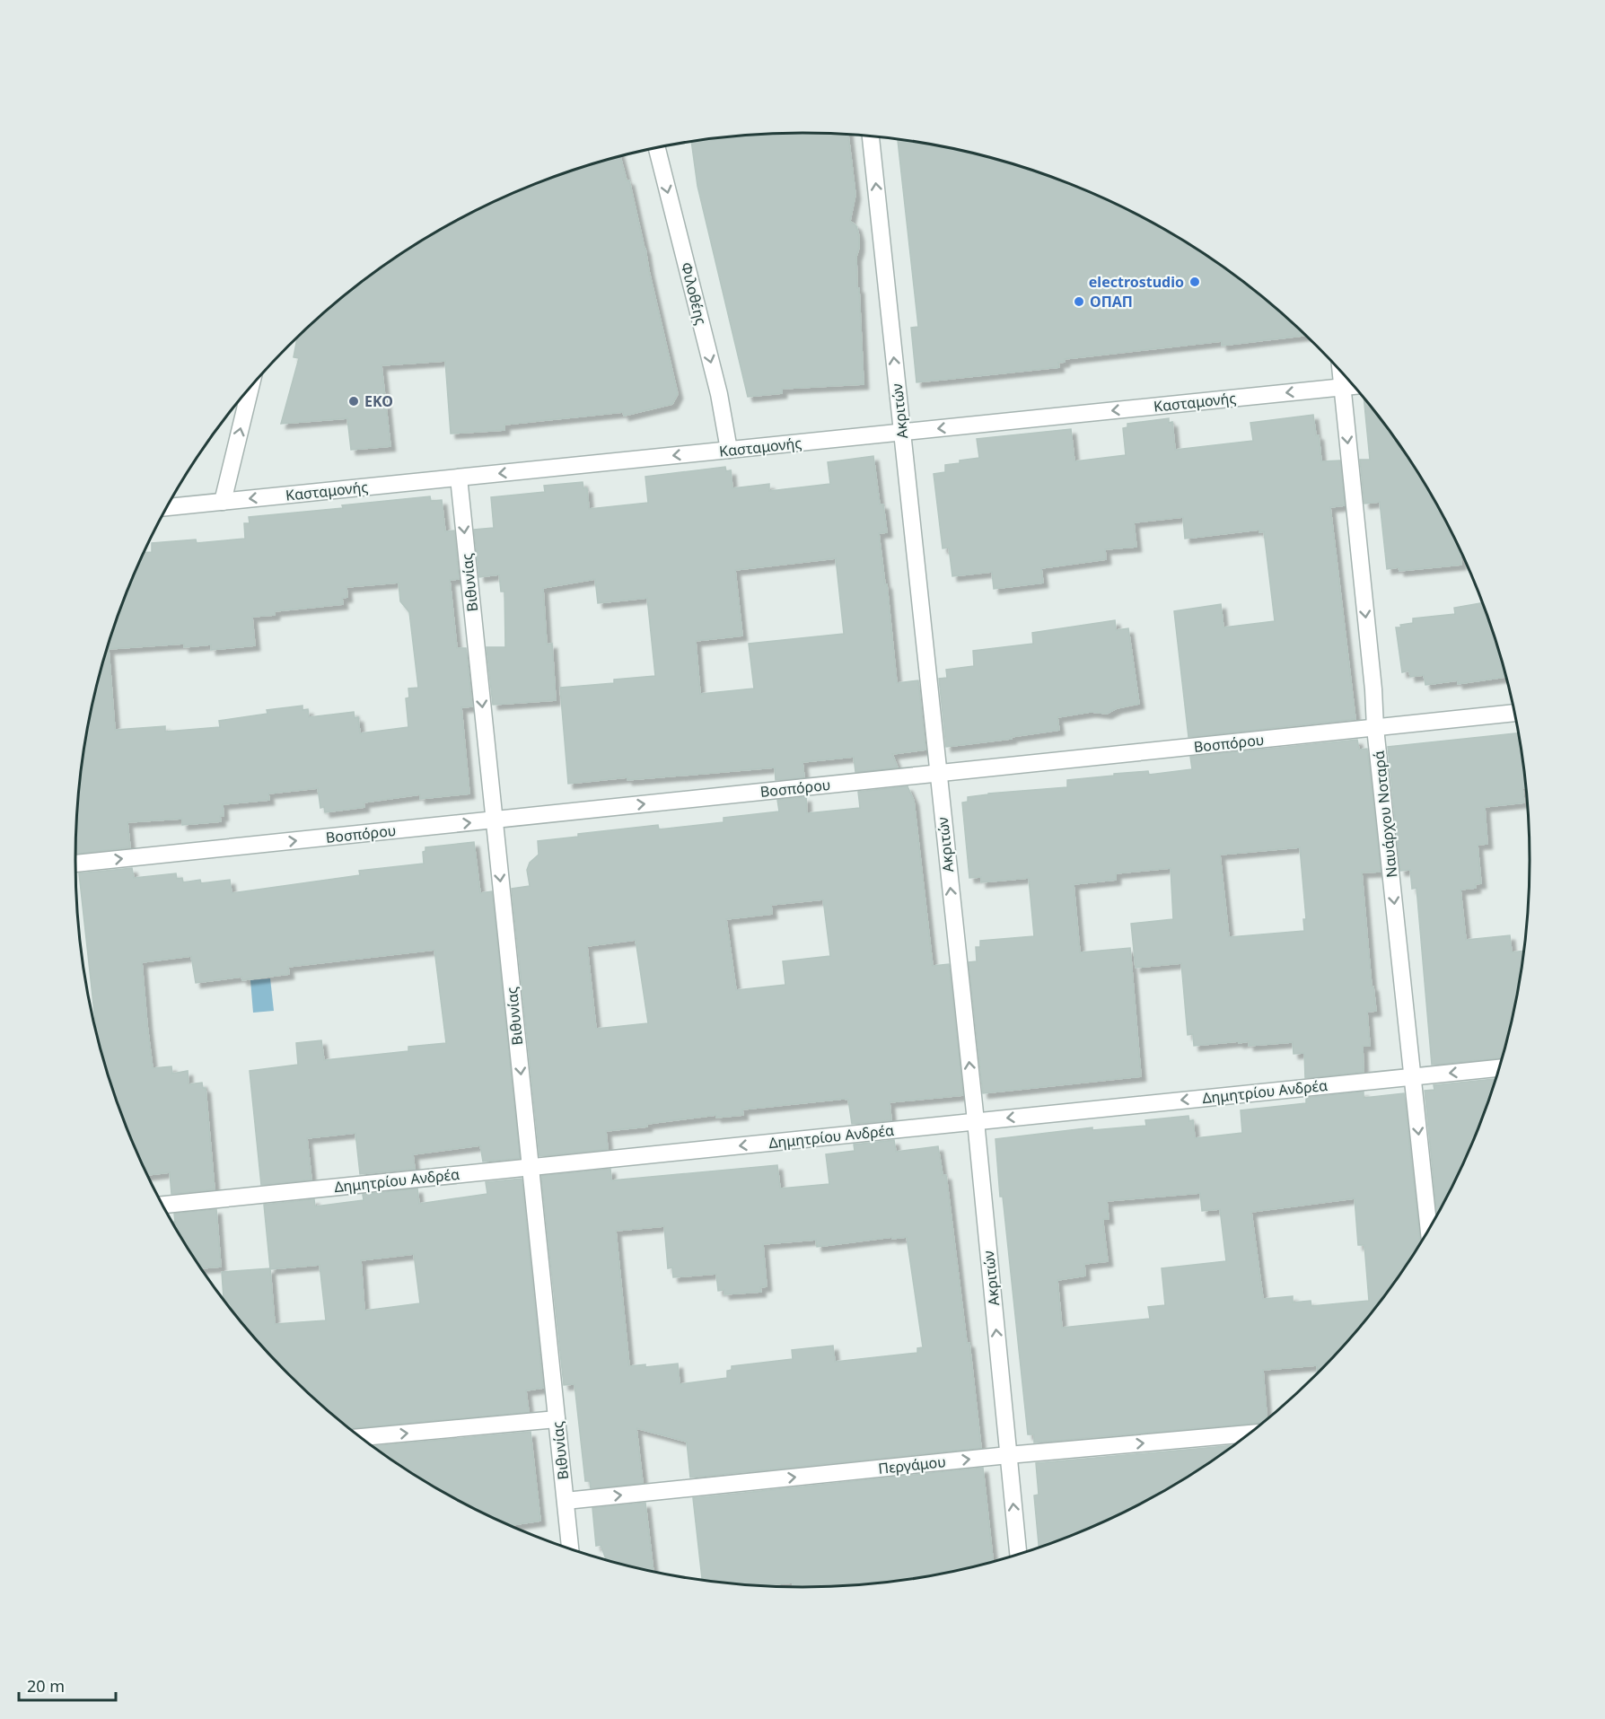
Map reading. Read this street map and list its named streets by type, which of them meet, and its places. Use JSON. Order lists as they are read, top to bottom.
{
  "streets": {
    "street": [
      "Φιλοθέης",
      "Κασταμονής",
      "Ακριτών",
      "Βιθυνίας",
      "Βοσπόρου",
      "Ναυάρχου Νοταρά",
      "Δημητρίου Ανδρέα",
      "Περγάμου"
    ]
  },
  "crossings": [
    ["Φιλοθέης", "Κασταμονής"],
    ["Κασταμονής", "Ακριτών"],
    ["Κασταμονής", "Βιθυνίας"],
    ["Κασταμονής", "Ναυάρχου Νοταρά"],
    ["Ακριτών", "Βοσπόρου"],
    ["Ακριτών", "Δημητρίου Ανδρέα"],
    ["Ακριτών", "Περγάμου"],
    ["Βιθυνίας", "Βοσπόρου"],
    ["Βιθυνίας", "Δημητρίου Ανδρέα"],
    ["Βιθυνίας", "Περγάμου"],
    ["Βοσπόρου", "Ναυάρχου Νοταρά"],
    ["Ναυάρχου Νοταρά", "Δημητρίου Ανδρέα"]
  ],
  "one_way": [
    "Φιλοθέης",
    "Κασταμονής",
    "Ακριτών",
    "Βιθυνίας",
    "Βοσπόρου",
    "Ναυάρχου Νοταρά",
    "Δημητρίου Ανδρέα",
    "Περγάμου"
  ],
  "places": ["electrostudio", "ΟΠΑΠ", "EKO"],
  "scale_bar": "20 m"
}
